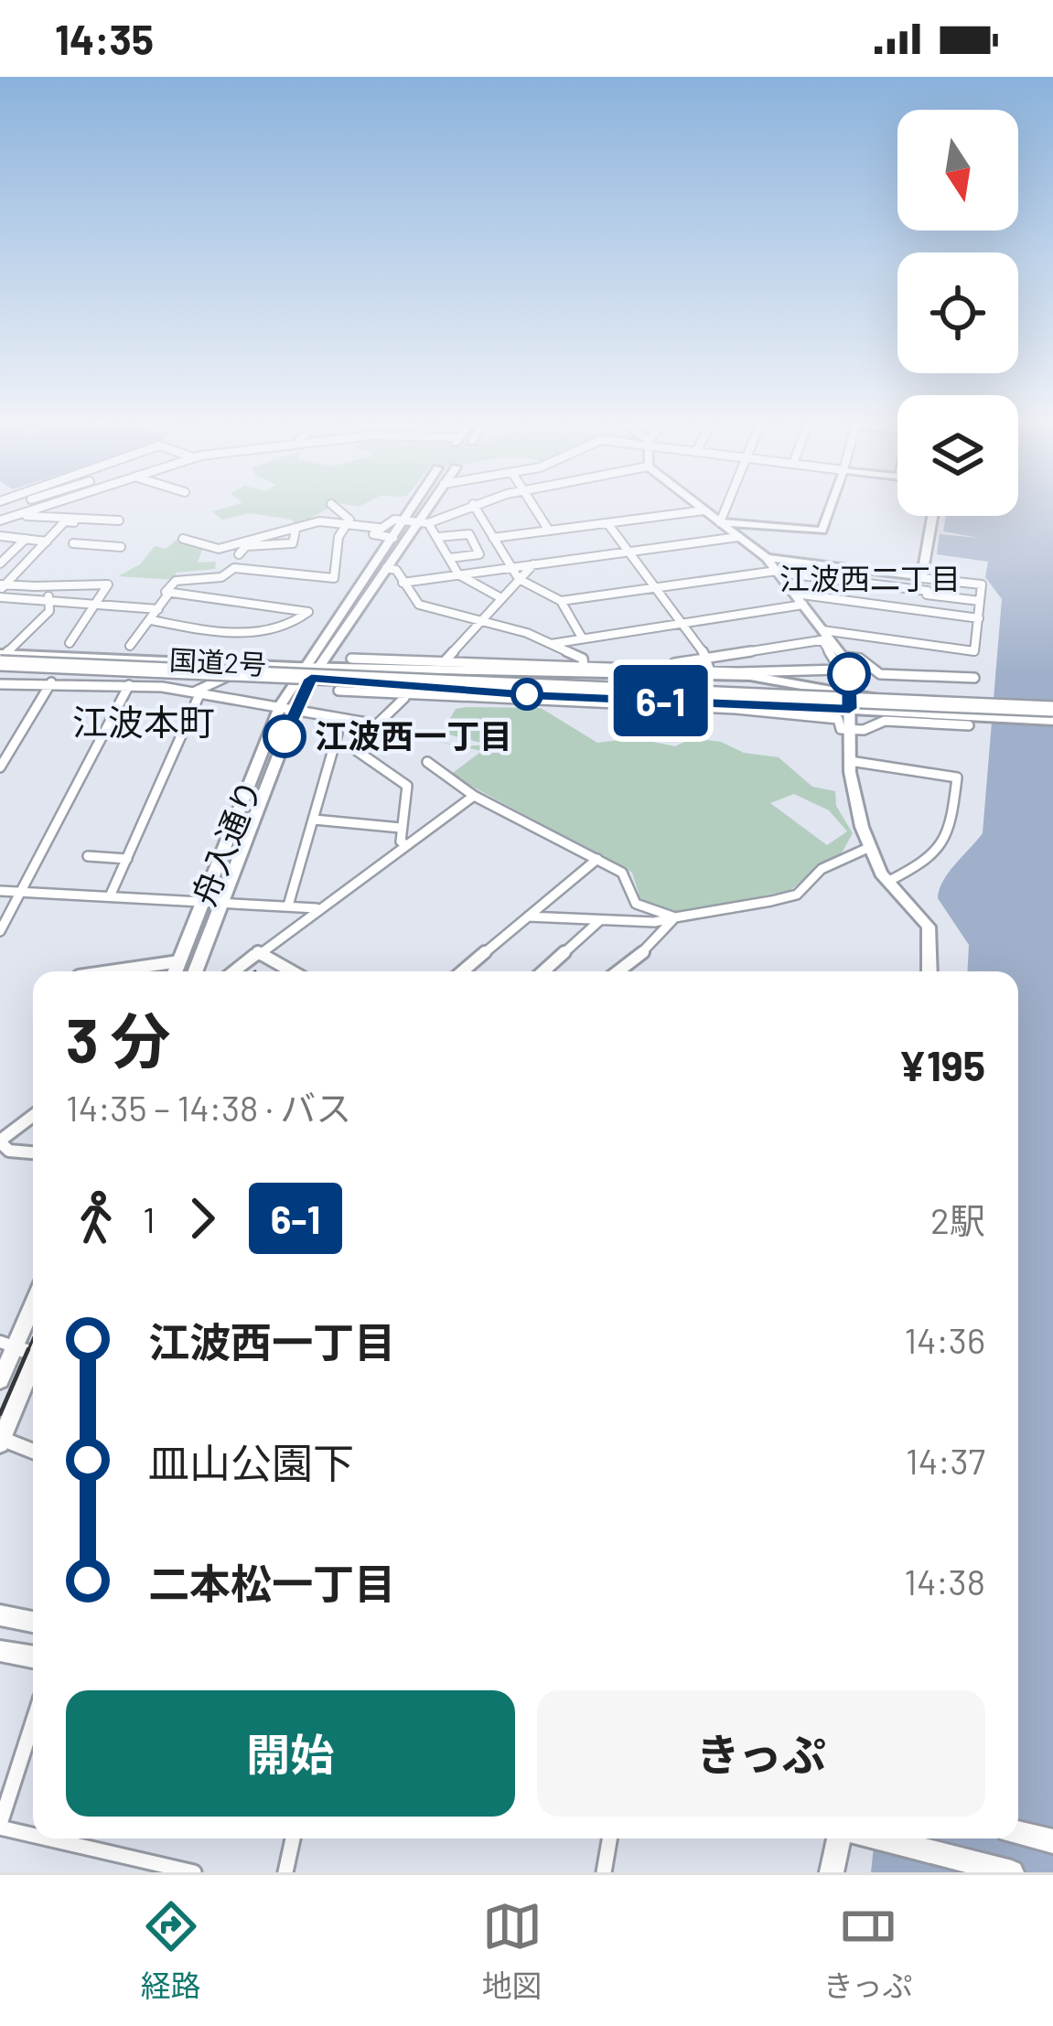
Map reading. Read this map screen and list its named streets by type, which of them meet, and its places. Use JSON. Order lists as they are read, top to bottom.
{
  "streets": {
    "highway": ["国道2号"],
    "street": ["舟入通り"]
  },
  "districts": ["江波西二丁目", "江波本町"],
  "places": ["江波西一丁目"],
  "lines": ["bus line 6-1"],
  "north": "bottom",
  "page": {
    "status": "14:35",
    "on_map": "6-1",
    "heading": ["3 分", "14:35 – 14:38 · バス", "¥195"],
    "legs": ["1", "6-1", "2駅"],
    "list": [
      {
        "name": "江波西一丁目",
        "value": "14:36"
      },
      {
        "name": "皿山公園下",
        "value": "14:37"
      },
      {
        "name": "二本松一丁目",
        "value": "14:38"
      }
    ],
    "buttons": ["開始", "きっぷ"],
    "tabs": ["経路", "地図", "きっぷ"]
  }
}
